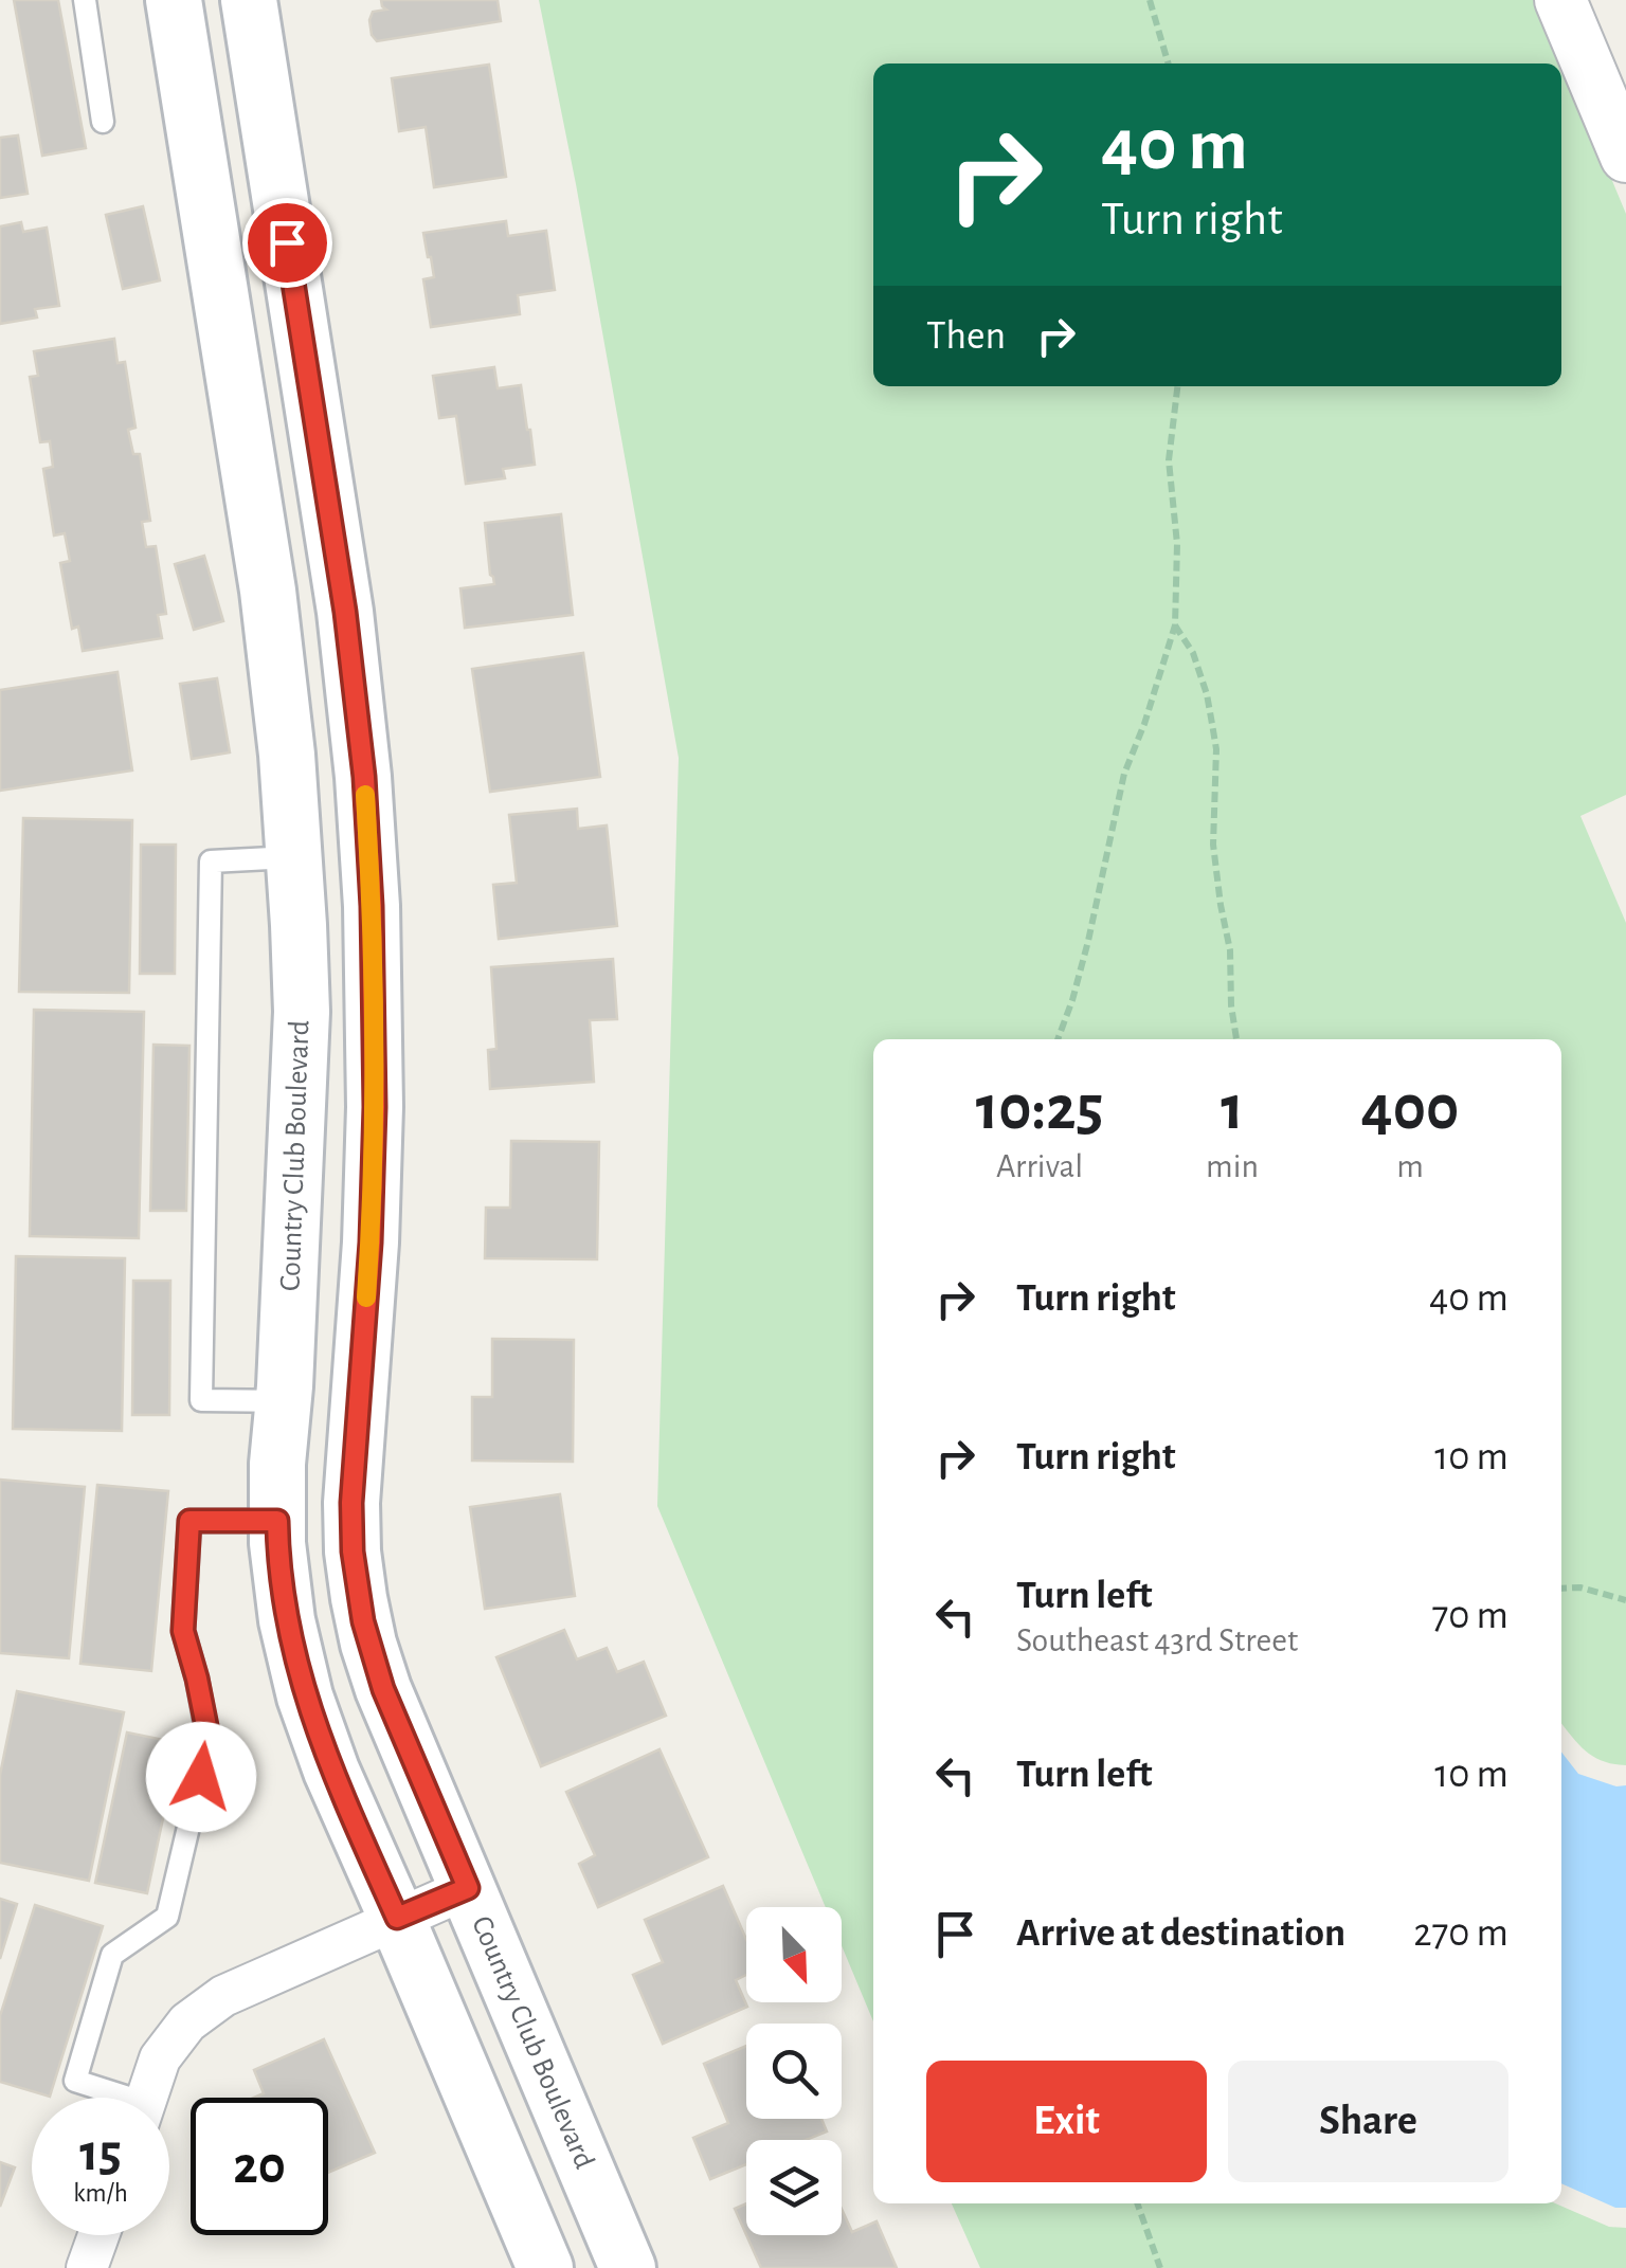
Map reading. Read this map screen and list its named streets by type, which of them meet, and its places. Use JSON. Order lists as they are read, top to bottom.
{
  "streets": {
    "main road": ["Country Club Boulevard"]
  },
  "north": "bottom right",
  "page": {
    "turn": ["40 m", "Turn right"],
    "then": "Then",
    "eta": [
      "10:25",
      "Arrival",
      "1",
      "min",
      "400",
      "m"
    ],
    "list": [
      {
        "name": "Turn right",
        "value": "40 m"
      },
      {
        "name": "Turn right",
        "value": "10 m"
      },
      {
        "name": "Turn left",
        "note": "Southeast 43rd Street",
        "value": "70 m"
      },
      {
        "name": "Turn left",
        "value": "10 m"
      },
      {
        "name": "Arrive at destination",
        "value": "270 m"
      }
    ],
    "buttons": ["Exit", "Share"],
    "speed": "15 km/h",
    "limit": "20"
  }
}
